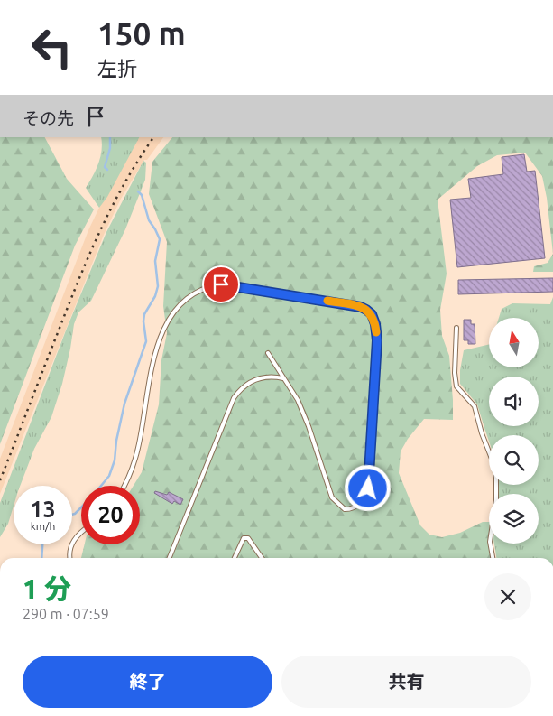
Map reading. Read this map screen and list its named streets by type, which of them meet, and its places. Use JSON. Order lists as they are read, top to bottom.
{
  "north": "top",
  "page": {
    "turn": ["150 m", "左折"],
    "then": "その先",
    "speed": "13 km/h",
    "limit": "20",
    "heading": ["1 分", "290 m · 07:59"],
    "buttons": ["終了", "共有"]
  }
}
